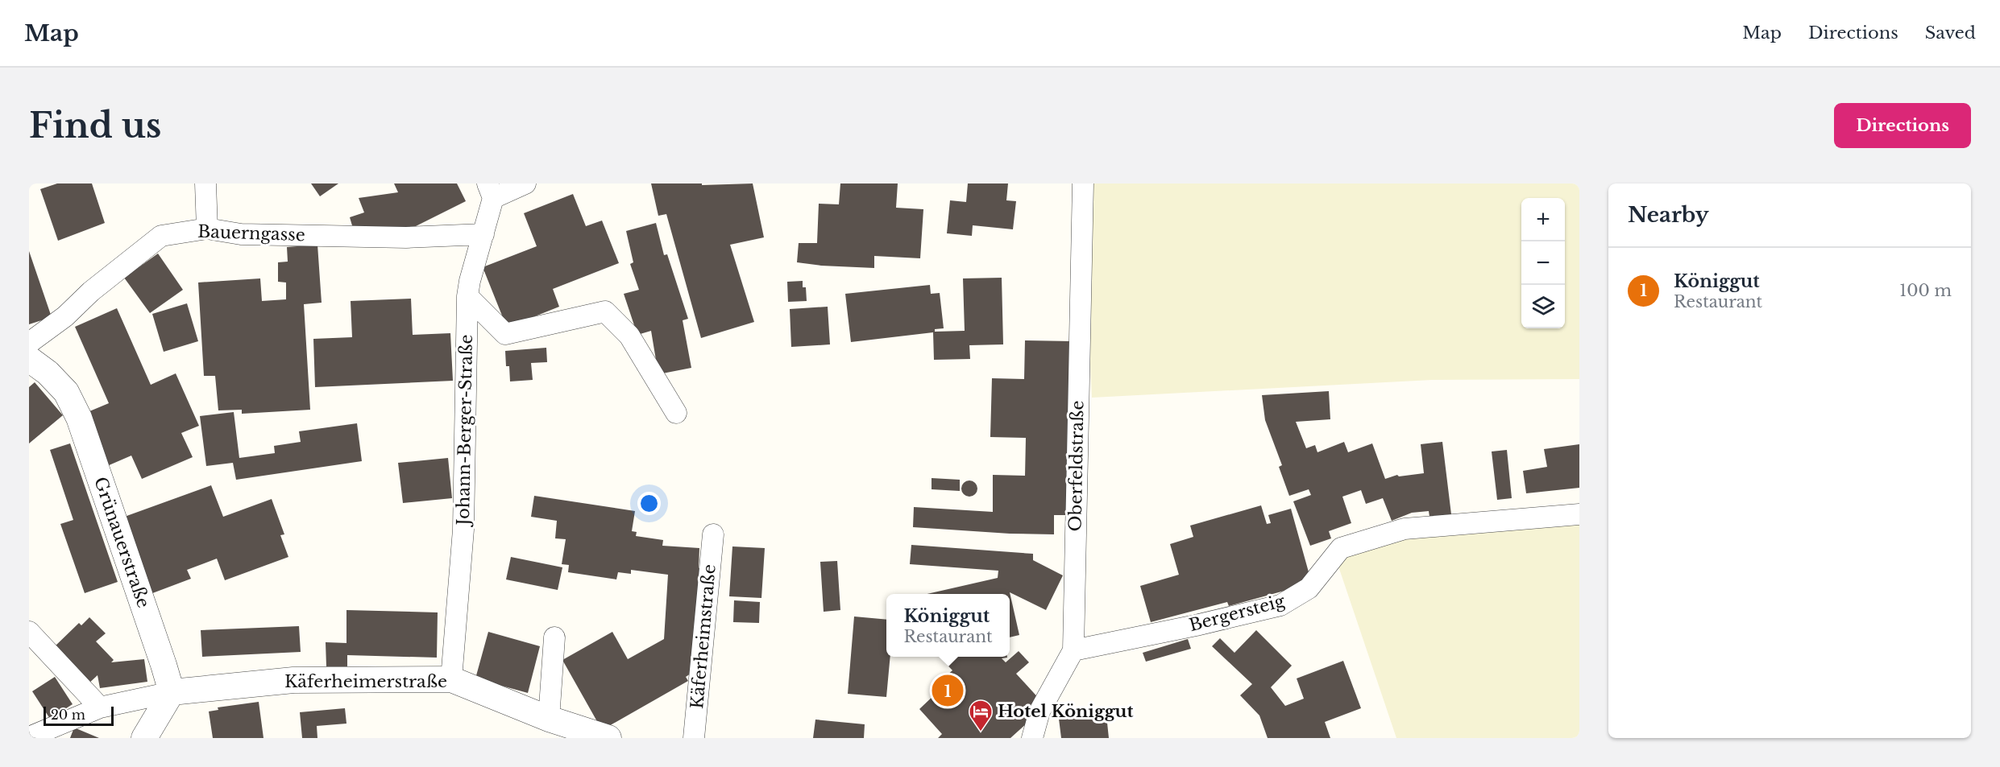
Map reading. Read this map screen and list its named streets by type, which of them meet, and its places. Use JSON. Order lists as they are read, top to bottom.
{
  "streets": {
    "street": [
      "Bauerngasse",
      "Johann-Berger-Straße",
      "Oberfeldstraße",
      "Grünauerstraße",
      "Bergersteig",
      "Käferheimstraße",
      "Käferheimerstraße"
    ]
  },
  "crossings": [
    ["Bauerngasse", "Johann-Berger-Straße"],
    ["Johann-Berger-Straße", "Käferheimerstraße"],
    ["Oberfeldstraße", "Bergersteig"],
    ["Grünauerstraße", "Käferheimerstraße"]
  ],
  "places": {
    "hotel": ["Hotel Königgut"]
  },
  "scale_bar": "20 m",
  "page": {
    "header": "Map",
    "nav": ["Map", "Directions", "Saved"],
    "buttons": "Directions",
    "title": "Find us",
    "heading": "Nearby",
    "map_buttons": ["+", "−"],
    "list": [
      {
        "mark": "1",
        "name": "Königgut",
        "note": "Restaurant",
        "value": "100 m"
      }
    ],
    "popup": ["Königgut", "Restaurant"],
    "pins": "1",
    "scale": "20 m"
  }
}
